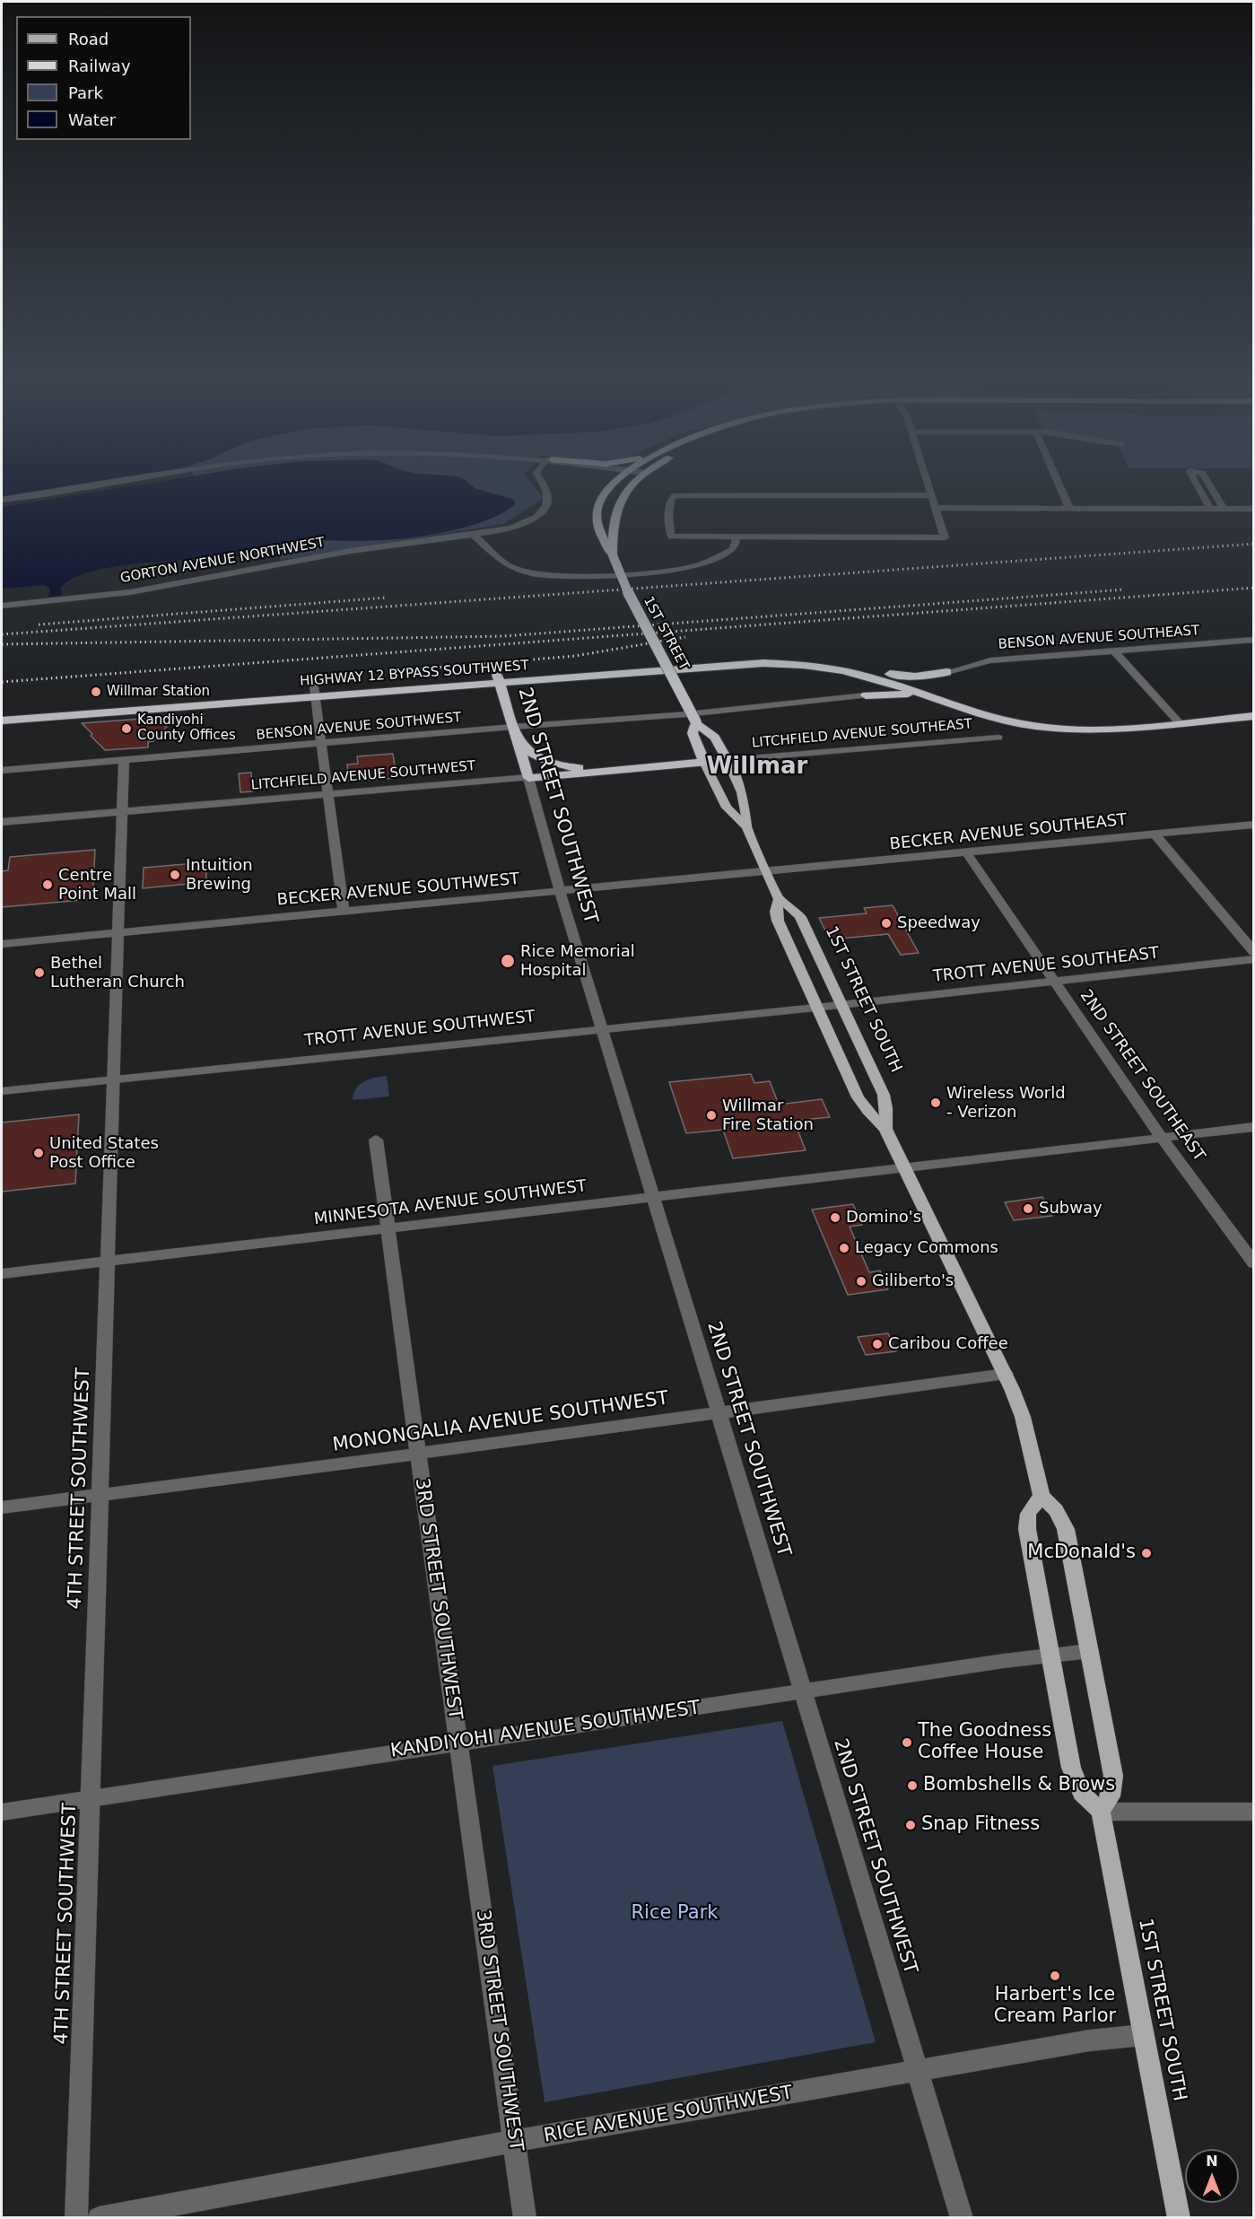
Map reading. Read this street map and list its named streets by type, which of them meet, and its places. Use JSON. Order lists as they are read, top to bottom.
{
  "streets": {
    "highway": [
      "1ST STREET",
      "HIGHWAY 12 BYPASS SOUTHWEST",
      "LITCHFIELD AVENUE SOUTHWEST",
      "2ND STREET SOUTHWEST"
    ],
    "main road": ["1ST STREET SOUTH"],
    "street": [
      "GORTON AVENUE NORTHWEST",
      "BENSON AVENUE SOUTHEAST",
      "BENSON AVENUE SOUTHWEST",
      "LITCHFIELD AVENUE SOUTHEAST",
      "BECKER AVENUE SOUTHEAST",
      "BECKER AVENUE SOUTHWEST",
      "TROTT AVENUE SOUTHEAST",
      "TROTT AVENUE SOUTHWEST",
      "2ND STREET SOUTHEAST",
      "MINNESOTA AVENUE SOUTHWEST",
      "MONONGALIA AVENUE SOUTHWEST",
      "4TH STREET SOUTHWEST",
      "3RD STREET SOUTHWEST",
      "KANDIYOHI AVENUE SOUTHWEST",
      "RICE AVENUE SOUTHWEST"
    ]
  },
  "crossings": [
    ["1ST STREET", "LITCHFIELD AVENUE SOUTHEAST"],
    ["1ST STREET", "LITCHFIELD AVENUE SOUTHWEST"],
    ["1ST STREET", "1ST STREET SOUTH"],
    ["HIGHWAY 12 BYPASS SOUTHWEST", "2ND STREET SOUTHWEST"],
    ["BENSON AVENUE SOUTHWEST", "2ND STREET SOUTHWEST"],
    ["BENSON AVENUE SOUTHWEST", "4TH STREET SOUTHWEST"],
    ["LITCHFIELD AVENUE SOUTHEAST", "LITCHFIELD AVENUE SOUTHWEST"],
    ["LITCHFIELD AVENUE SOUTHEAST", "1ST STREET SOUTH"],
    ["LITCHFIELD AVENUE SOUTHWEST", "2ND STREET SOUTHWEST"],
    ["LITCHFIELD AVENUE SOUTHWEST", "1ST STREET SOUTH"],
    ["LITCHFIELD AVENUE SOUTHWEST", "4TH STREET SOUTHWEST"],
    ["2ND STREET SOUTHWEST", "BECKER AVENUE SOUTHWEST"],
    ["2ND STREET SOUTHWEST", "TROTT AVENUE SOUTHWEST"],
    ["2ND STREET SOUTHWEST", "MINNESOTA AVENUE SOUTHWEST"],
    ["2ND STREET SOUTHWEST", "MONONGALIA AVENUE SOUTHWEST"],
    ["2ND STREET SOUTHWEST", "KANDIYOHI AVENUE SOUTHWEST"],
    ["2ND STREET SOUTHWEST", "RICE AVENUE SOUTHWEST"],
    ["BECKER AVENUE SOUTHEAST", "BECKER AVENUE SOUTHWEST"],
    ["BECKER AVENUE SOUTHEAST", "1ST STREET SOUTH"],
    ["BECKER AVENUE SOUTHEAST", "2ND STREET SOUTHEAST"],
    ["BECKER AVENUE SOUTHWEST", "1ST STREET SOUTH"],
    ["BECKER AVENUE SOUTHWEST", "4TH STREET SOUTHWEST"],
    ["TROTT AVENUE SOUTHEAST", "1ST STREET SOUTH"],
    ["TROTT AVENUE SOUTHEAST", "TROTT AVENUE SOUTHWEST"],
    ["TROTT AVENUE SOUTHEAST", "2ND STREET SOUTHEAST"],
    ["1ST STREET SOUTH", "TROTT AVENUE SOUTHWEST"],
    ["1ST STREET SOUTH", "MINNESOTA AVENUE SOUTHWEST"],
    ["1ST STREET SOUTH", "MONONGALIA AVENUE SOUTHWEST"],
    ["1ST STREET SOUTH", "KANDIYOHI AVENUE SOUTHWEST"],
    ["1ST STREET SOUTH", "RICE AVENUE SOUTHWEST"],
    ["TROTT AVENUE SOUTHWEST", "4TH STREET SOUTHWEST"],
    ["2ND STREET SOUTHEAST", "MINNESOTA AVENUE SOUTHWEST"],
    ["MINNESOTA AVENUE SOUTHWEST", "4TH STREET SOUTHWEST"],
    ["MINNESOTA AVENUE SOUTHWEST", "3RD STREET SOUTHWEST"],
    ["MONONGALIA AVENUE SOUTHWEST", "4TH STREET SOUTHWEST"],
    ["MONONGALIA AVENUE SOUTHWEST", "3RD STREET SOUTHWEST"],
    ["4TH STREET SOUTHWEST", "KANDIYOHI AVENUE SOUTHWEST"],
    ["3RD STREET SOUTHWEST", "KANDIYOHI AVENUE SOUTHWEST"],
    ["3RD STREET SOUTHWEST", "RICE AVENUE SOUTHWEST"]
  ],
  "districts": ["Willmar"],
  "parks": ["Rice Park"],
  "places": [
    "Willmar Station",
    "Kandiyohi County Offices",
    "Intuition Brewing",
    "Centre Point Mall",
    "Speedway",
    "Rice Memorial Hospital",
    "Bethel Lutheran Church",
    "Wireless World - Verizon",
    "Willmar Fire Station",
    "United States Post Office",
    "Subway",
    "Domino's",
    "Legacy Commons",
    "Giliberto's",
    "Caribou Coffee",
    "McDonald's",
    "The Goodness Coffee House",
    "Bombshells & Brows",
    "Snap Fitness",
    "Harbert's Ice Cream Parlor"
  ],
  "legend": [
    "Road",
    "Railway",
    "Park",
    "Water"
  ],
  "north": "top"
}
